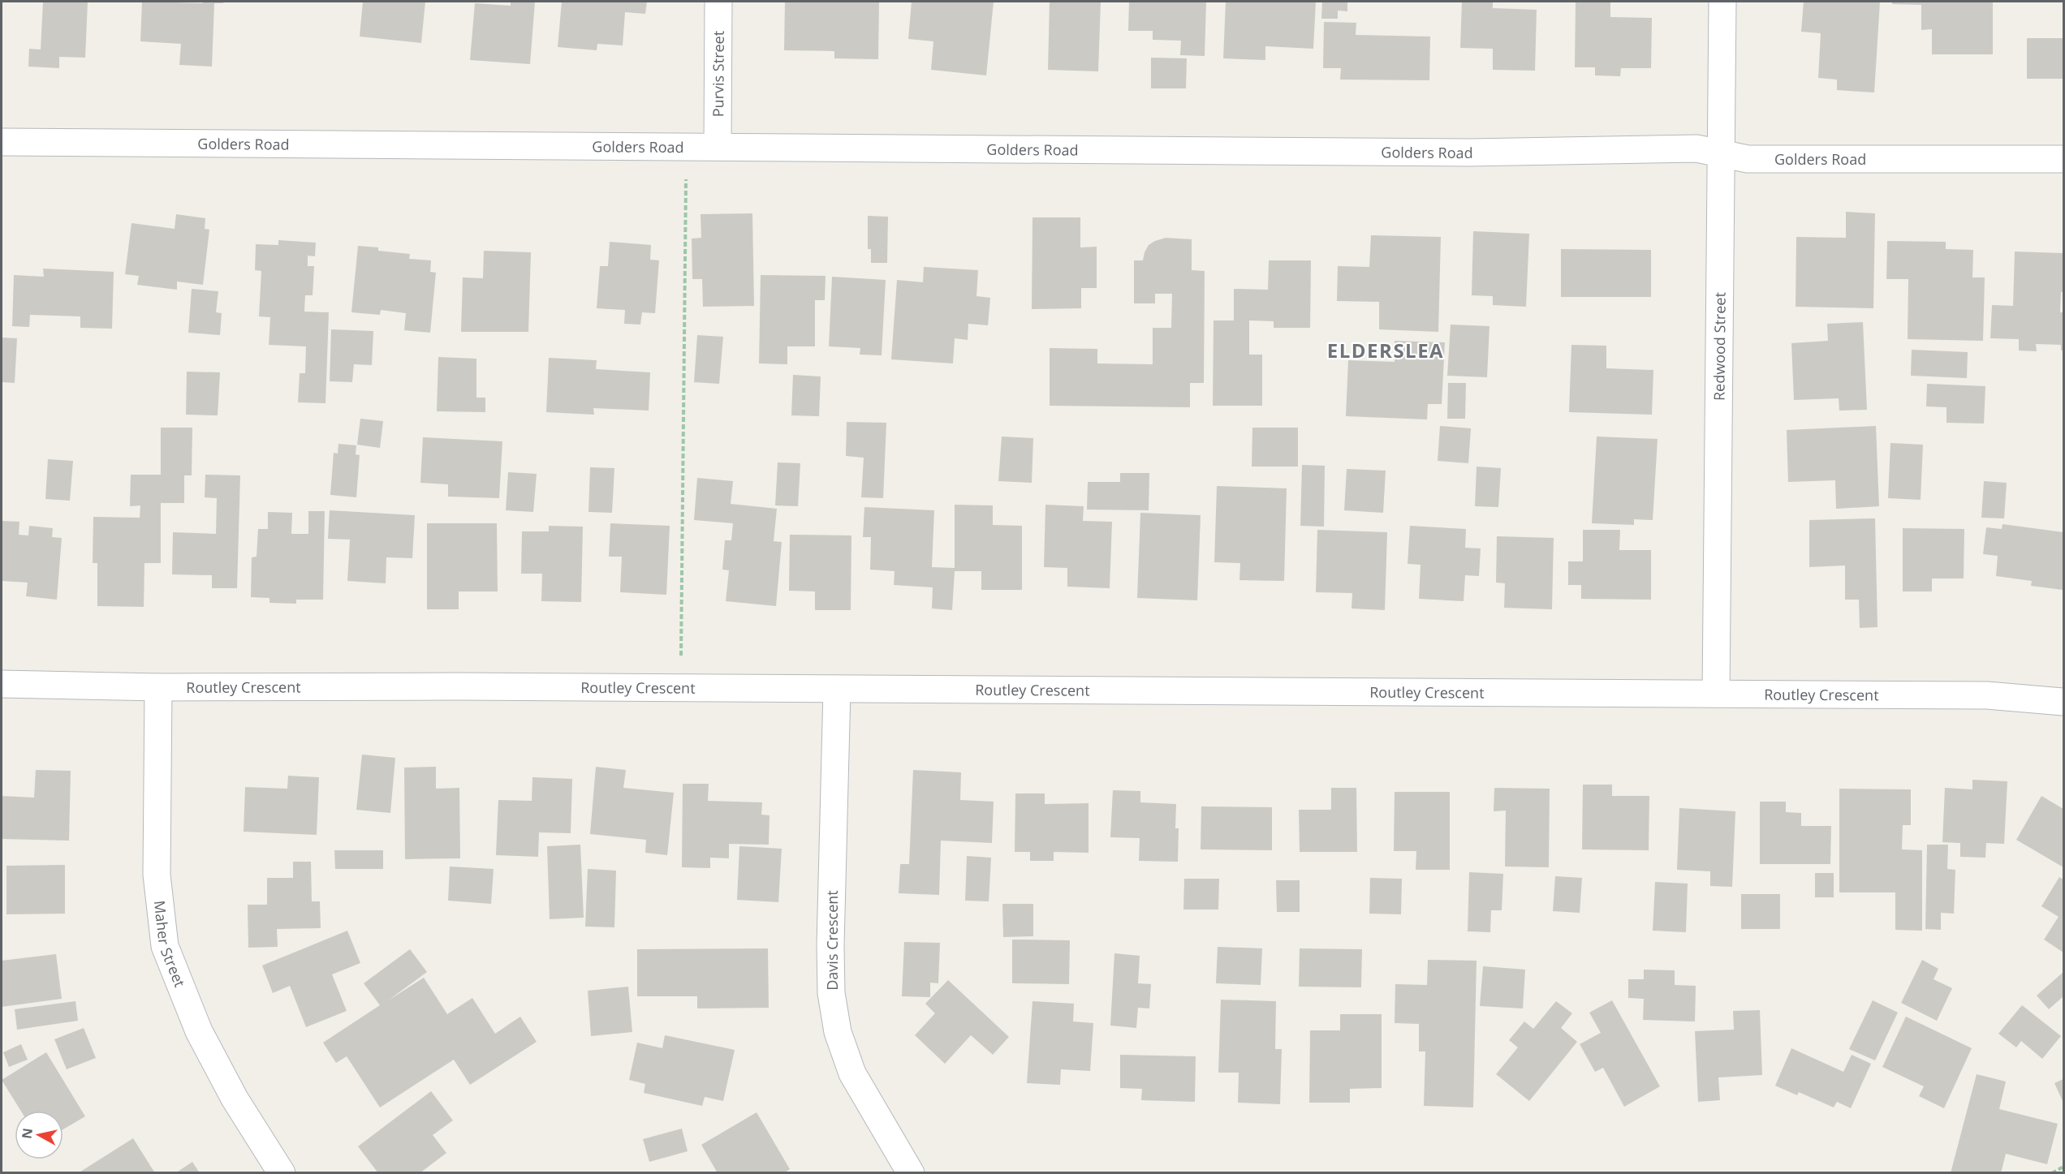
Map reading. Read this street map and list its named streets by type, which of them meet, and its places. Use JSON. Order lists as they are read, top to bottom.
{
  "streets": {
    "street": [
      "Purvis Street",
      "Golders Road",
      "Redwood Street",
      "Routley Crescent",
      "Davis Crescent",
      "Maher Street"
    ]
  },
  "crossings": [
    ["Purvis Street", "Golders Road"],
    ["Golders Road", "Redwood Street"],
    ["Redwood Street", "Routley Crescent"],
    ["Routley Crescent", "Davis Crescent"],
    ["Routley Crescent", "Maher Street"]
  ],
  "districts": ["ELDERSLEA"],
  "north": "left"
}
